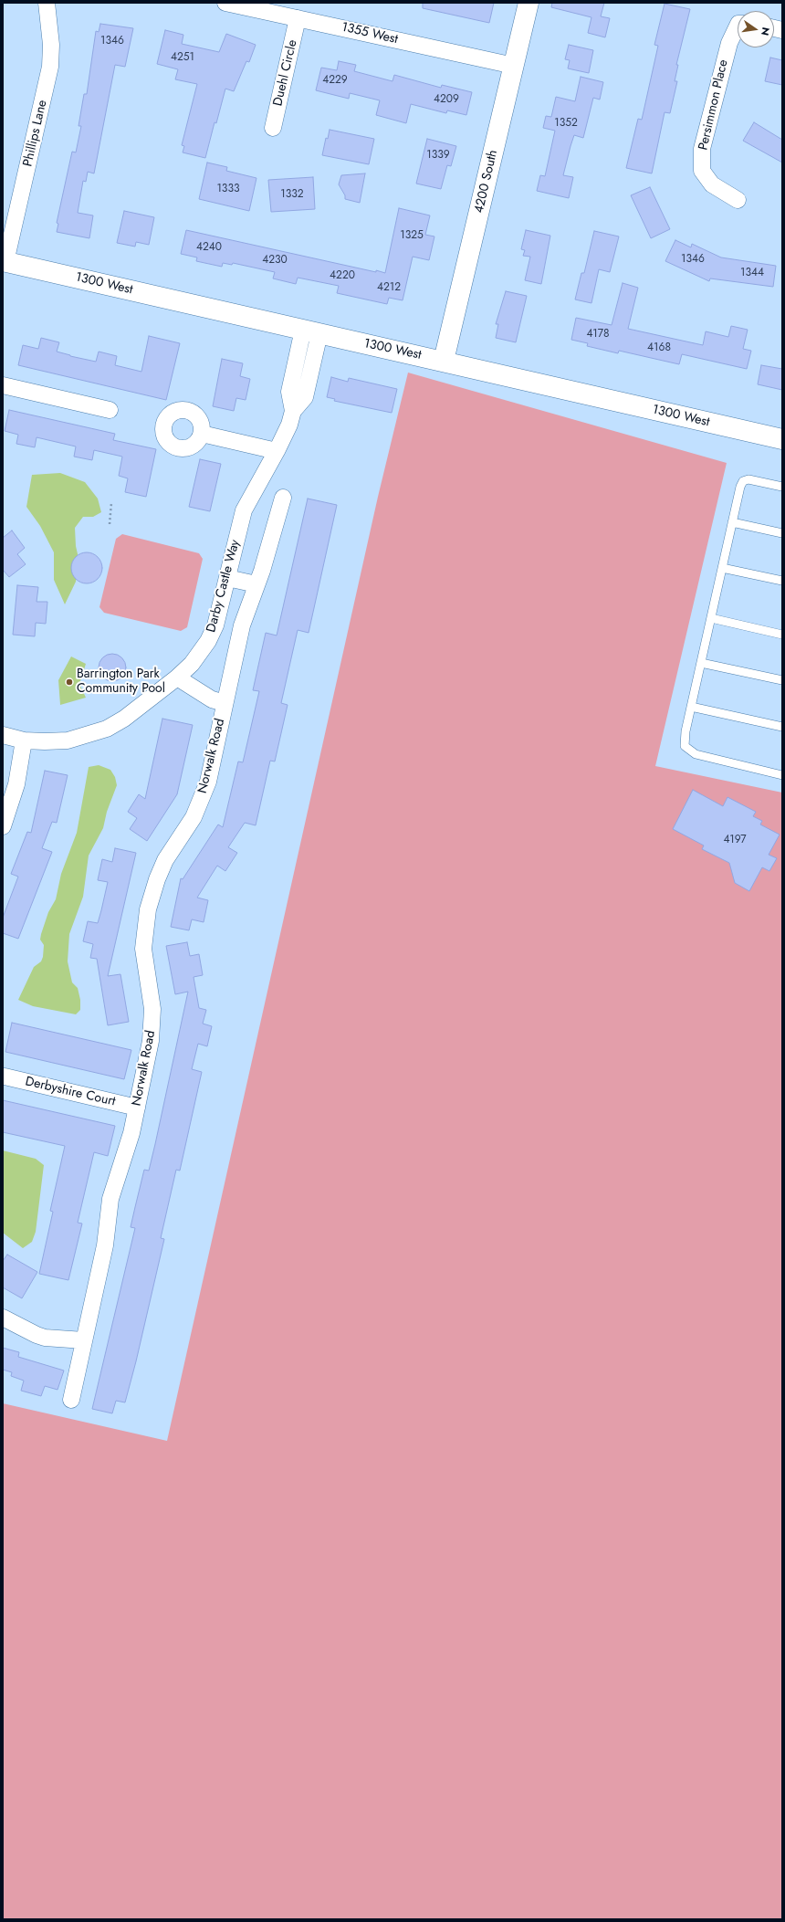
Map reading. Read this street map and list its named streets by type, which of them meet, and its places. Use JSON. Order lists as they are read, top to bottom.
{
  "streets": {
    "street": [
      "1355 West",
      "Duehl Circle",
      "Persimmon Place",
      "Phillips Lane",
      "4200 South",
      "1300 West",
      "Darby Castle Way",
      "Norwalk Road",
      "Derbyshire Court"
    ]
  },
  "crossings": [
    ["1355 West", "Duehl Circle"],
    ["1355 West", "4200 South"],
    ["Phillips Lane", "1300 West"],
    ["4200 South", "1300 West"],
    ["1300 West", "Darby Castle Way"],
    ["Darby Castle Way", "Norwalk Road"],
    ["Norwalk Road", "Derbyshire Court"]
  ],
  "places": ["Barrington Park Community Pool"],
  "house_numbers": [
    "1346",
    "4251",
    "4229",
    "4209",
    "1352",
    "1339",
    "1333",
    "1332",
    "1325",
    "4240",
    "1346",
    "4230",
    "1344",
    "4220",
    "4212",
    "4178",
    "4168",
    "4197"
  ],
  "north": "right"
}
